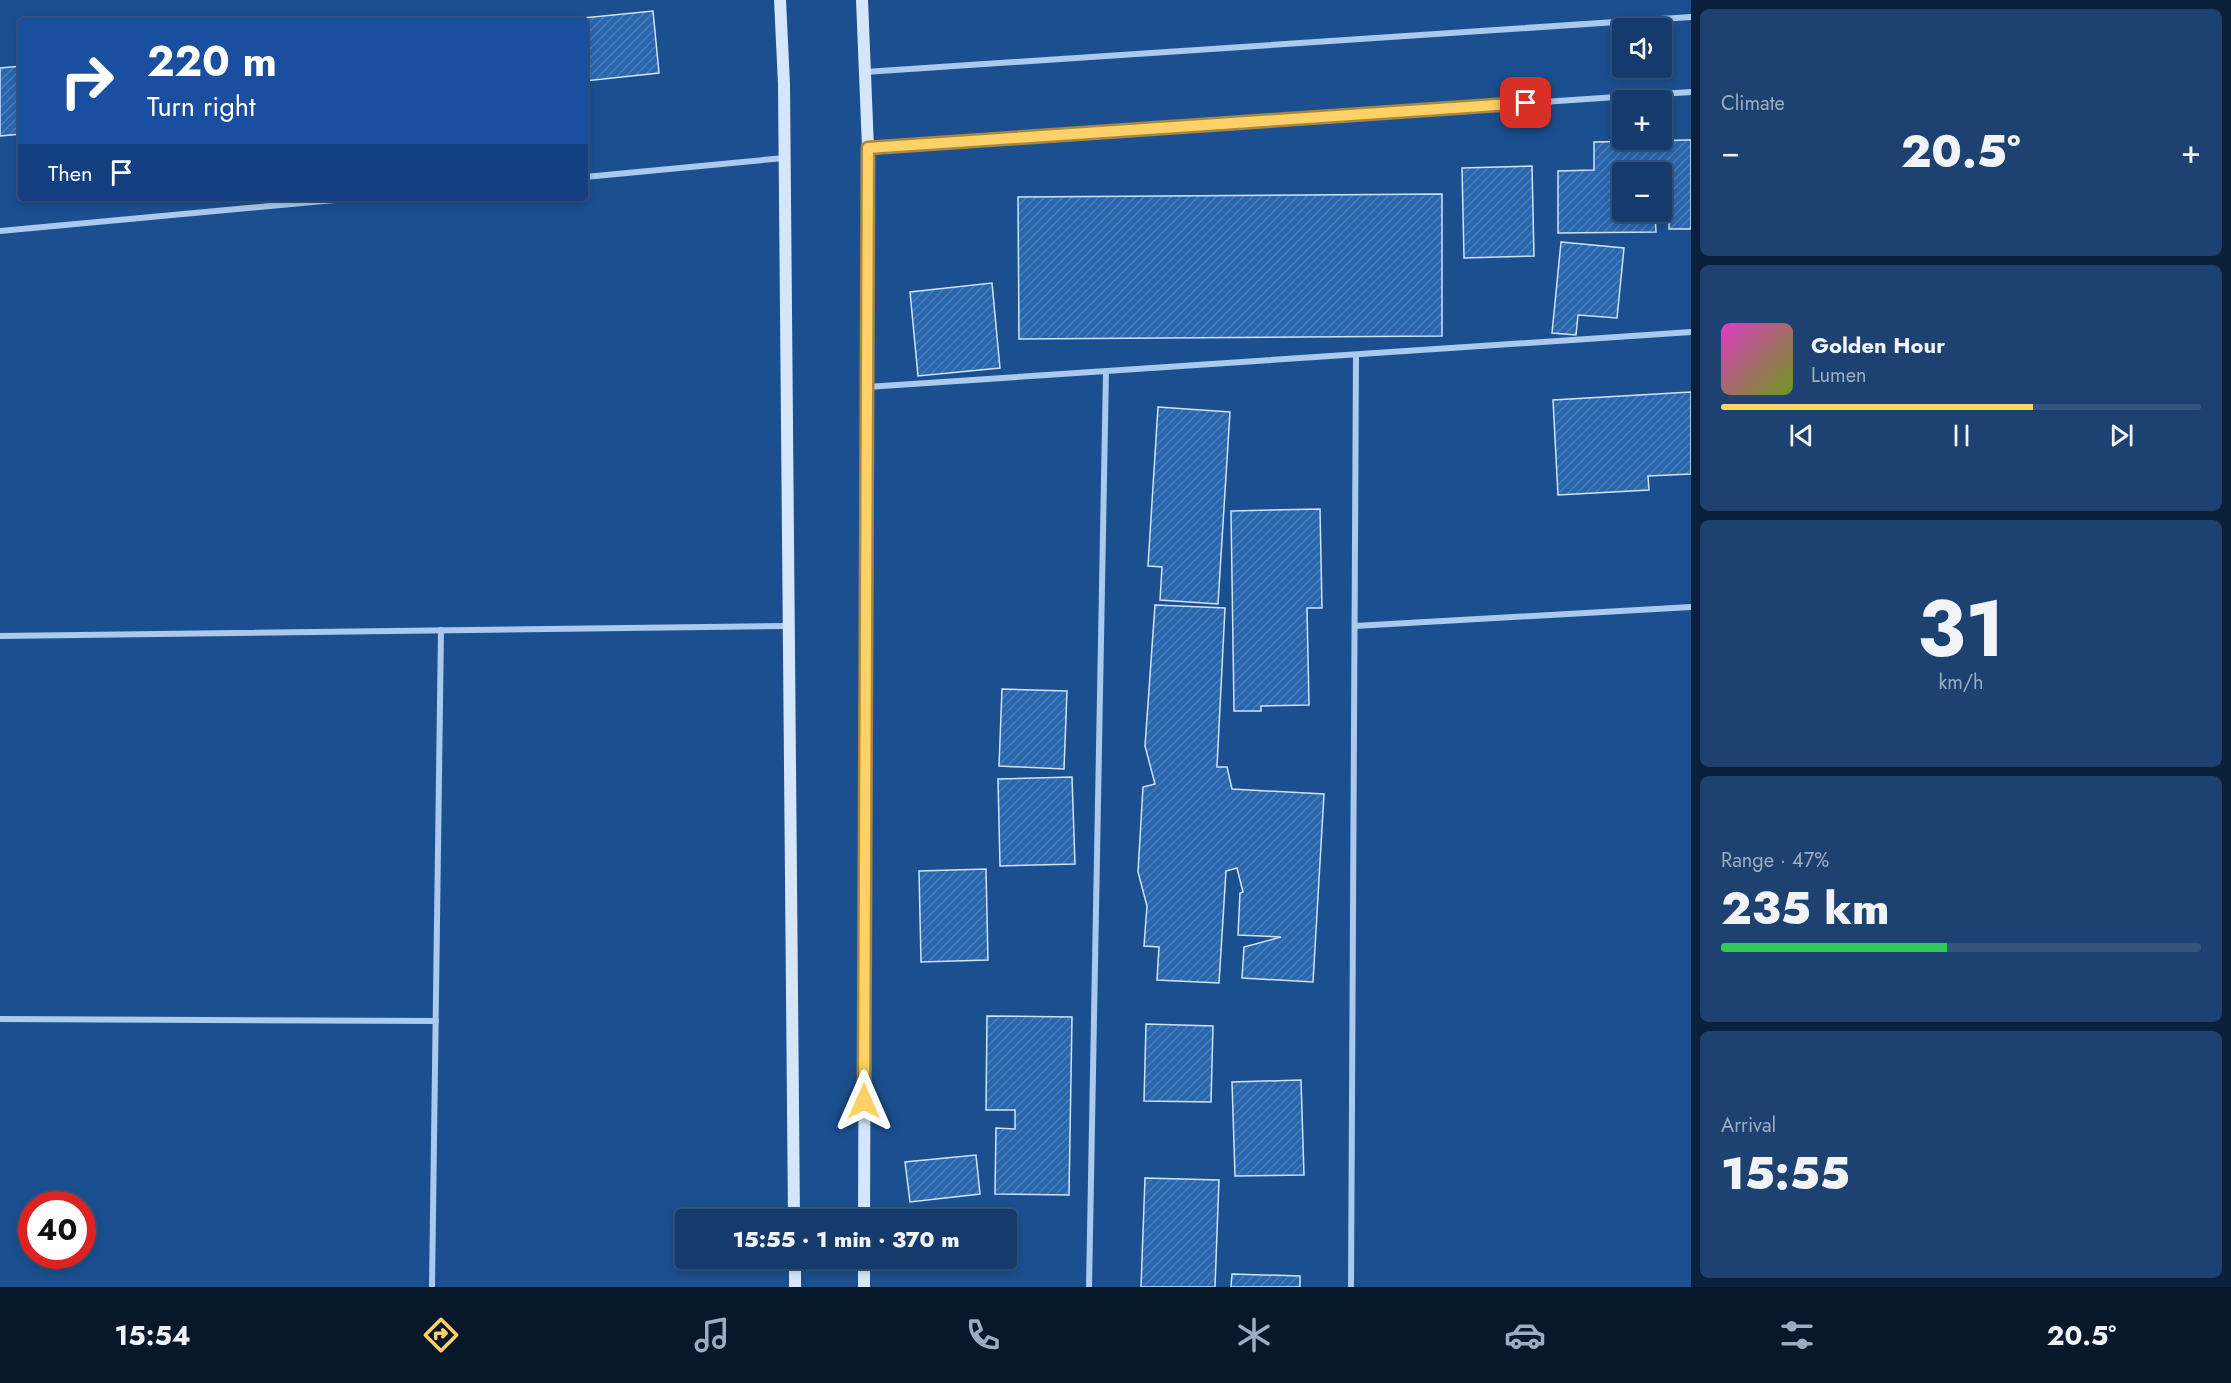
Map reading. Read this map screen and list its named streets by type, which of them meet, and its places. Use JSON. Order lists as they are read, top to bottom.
{
  "page": {
    "tile": [
      "Climate",
      ["31", "km/h"],
      ["Range · 47%", "235 km"],
      ["Arrival", "15:55"]
    ],
    "map_buttons": ["+", "−"],
    "turn": ["220 m", "Turn right"],
    "heat": ["−", "20.5°", "+"],
    "then": "Then",
    "song": ["Golden Hour", "Lumen"],
    "limit": "40",
    "trip": "15:55 · 1 min · 370 m",
    "tabs": ["15:54", "20.5°"]
  }
}
